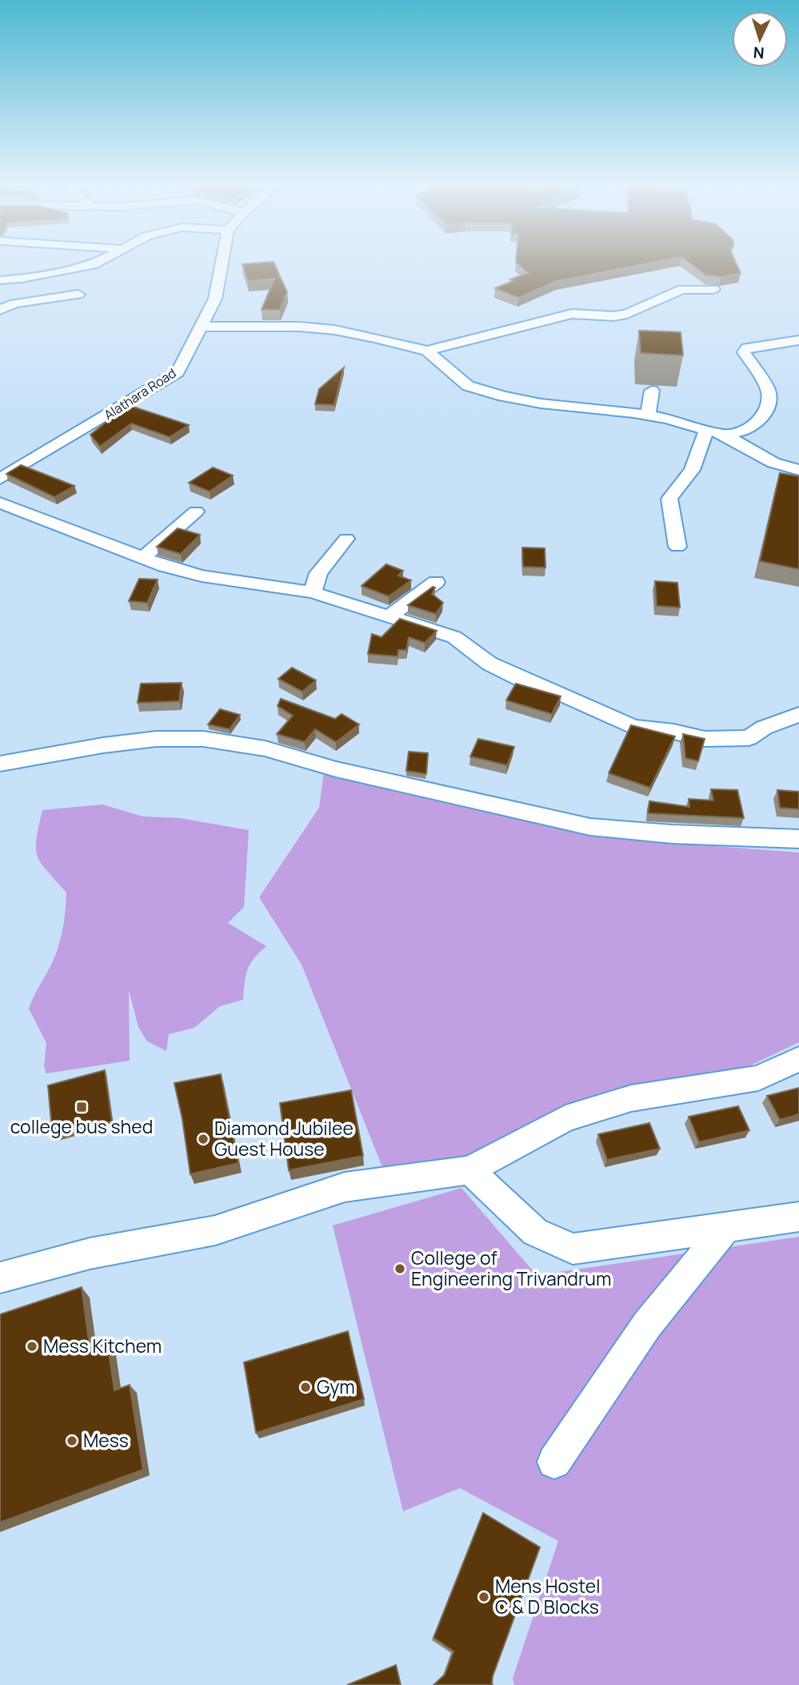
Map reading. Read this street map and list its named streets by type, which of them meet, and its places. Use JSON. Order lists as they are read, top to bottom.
{
  "streets": {
    "street": ["Alathara Road"]
  },
  "places": {
    "transit": ["college bus shed"],
    "other": [
      "Diamond Jubilee Guest House",
      "College of Engineering Trivandrum",
      "Mess Kitchem",
      "Gym",
      "Mess",
      "Mens Hostel C & D Blocks"
    ]
  },
  "north": "bottom"
}
